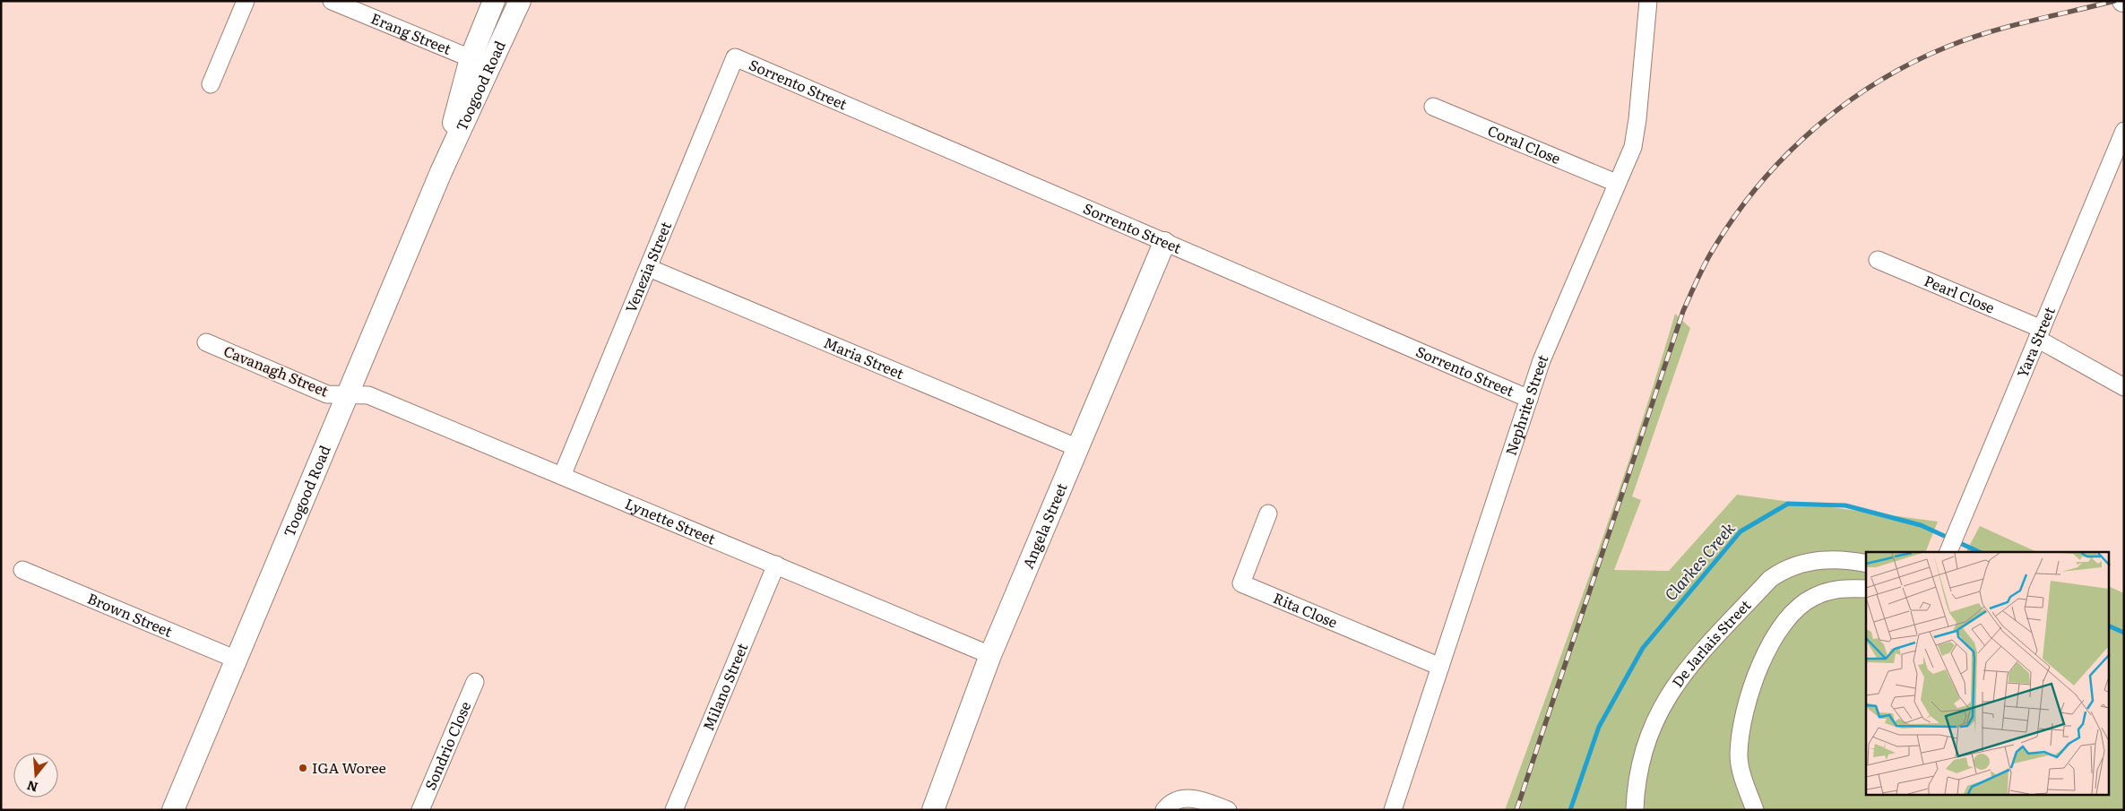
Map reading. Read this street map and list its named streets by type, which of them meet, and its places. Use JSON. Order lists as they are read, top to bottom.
{
  "streets": {
    "street": [
      "Erang Street",
      "Sorrento Street",
      "Toogood Road",
      "Coral Close",
      "Venezia Street",
      "Pearl Close",
      "Yara Street",
      "Maria Street",
      "Cavanagh Street",
      "Nephrite Street",
      "Lynette Street",
      "Angela Street",
      "Rita Close",
      "Brown Street",
      "De Jarlais Street",
      "Milano Street",
      "Sondrio Close"
    ]
  },
  "crossings": [
    ["Erang Street", "Toogood Road"],
    ["Sorrento Street", "Venezia Street"],
    ["Sorrento Street", "Nephrite Street"],
    ["Sorrento Street", "Angela Street"],
    ["Toogood Road", "Cavanagh Street"],
    ["Toogood Road", "Lynette Street"],
    ["Toogood Road", "Brown Street"],
    ["Coral Close", "Nephrite Street"],
    ["Venezia Street", "Maria Street"],
    ["Venezia Street", "Lynette Street"],
    ["Pearl Close", "Yara Street"],
    ["Maria Street", "Angela Street"],
    ["Cavanagh Street", "Lynette Street"],
    ["Nephrite Street", "Rita Close"],
    ["Lynette Street", "Angela Street"],
    ["Lynette Street", "Milano Street"]
  ],
  "water": ["Clarkes Creek"],
  "places": ["IGA Woree"],
  "north": "bottom"
}
